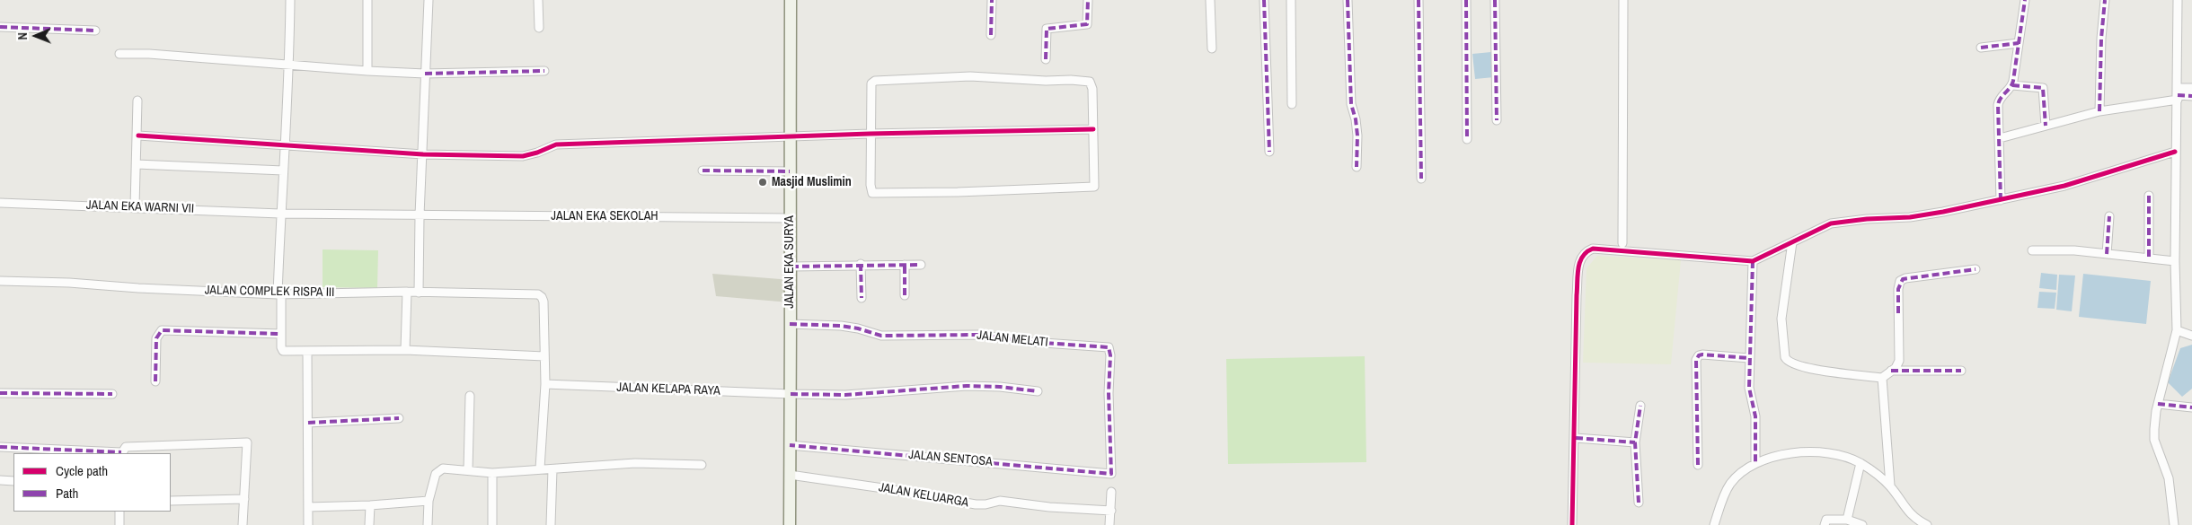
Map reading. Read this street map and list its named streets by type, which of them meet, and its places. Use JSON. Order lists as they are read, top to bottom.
{
  "streets": {
    "street": [
      "JALAN EKA WARNI VII",
      "JALAN EKA SEKOLAH",
      "JALAN EKA SURYA",
      "JALAN COMPLEK RISPA III",
      "JALAN MELATI",
      "JALAN KELAPA RAYA",
      "JALAN SENTOSA",
      "JALAN KELUARGA"
    ]
  },
  "crossings": [
    ["JALAN EKA WARNI VII", "JALAN EKA SEKOLAH"],
    ["JALAN EKA SEKOLAH", "JALAN EKA SURYA"],
    ["JALAN EKA SURYA", "JALAN MELATI"],
    ["JALAN EKA SURYA", "JALAN KELAPA RAYA"],
    ["JALAN EKA SURYA", "JALAN SENTOSA"],
    ["JALAN EKA SURYA", "JALAN KELUARGA"],
    ["JALAN MELATI", "JALAN SENTOSA"]
  ],
  "places": ["Masjid Muslimin"],
  "legend": ["Cycle path", "Path"],
  "north": "left"
}
